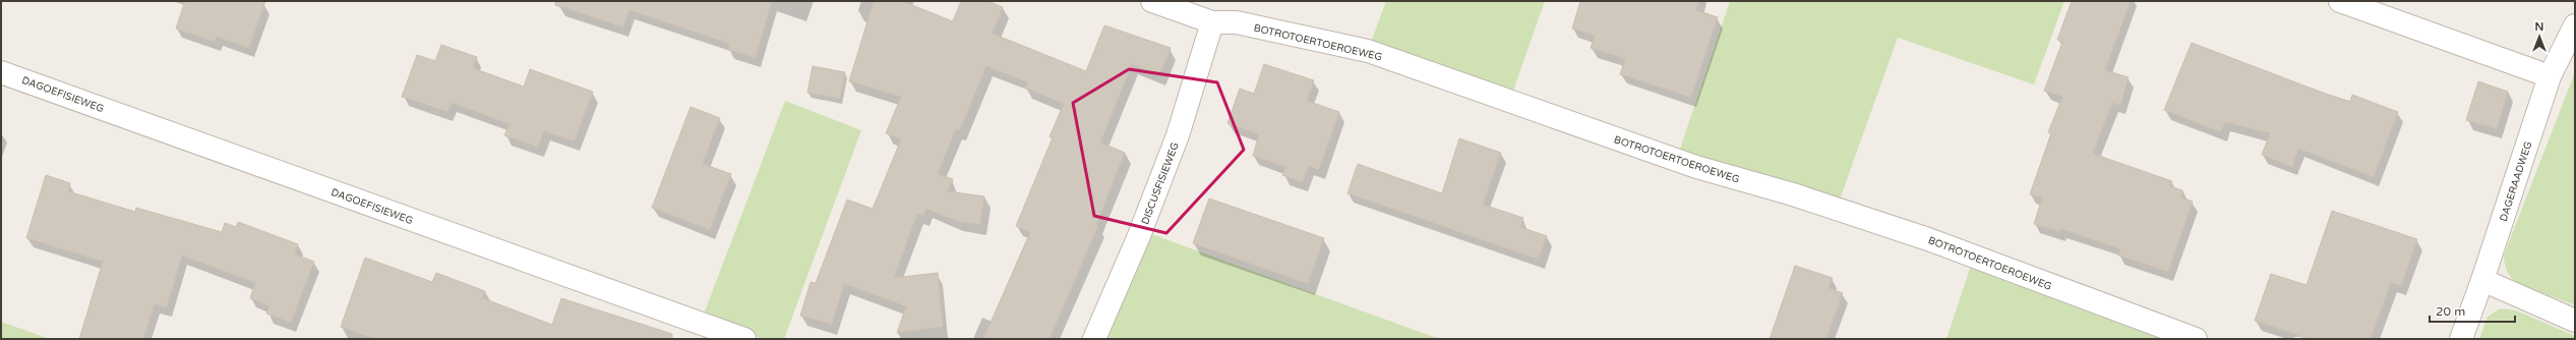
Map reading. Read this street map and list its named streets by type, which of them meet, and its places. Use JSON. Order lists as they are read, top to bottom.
{
  "streets": {
    "street": [
      "BOTROTOERTOEROEWEG",
      "DAGOEFISIEWEG",
      "DAGERAADWEG",
      "DISCUSFISIEWEG"
    ]
  },
  "crossings": [
    ["BOTROTOERTOEROEWEG", "DISCUSFISIEWEG"]
  ],
  "scale_bar": "20 m",
  "north": "top"
}
